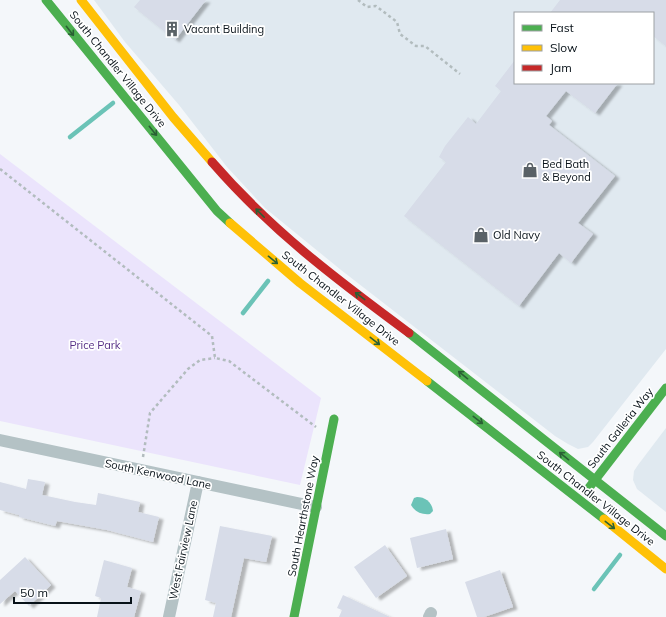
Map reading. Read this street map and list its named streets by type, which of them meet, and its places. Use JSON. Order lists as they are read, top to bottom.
{
  "streets": {
    "street": [
      "South Chandler Village Drive",
      "South Galleria Way",
      "South Kenwood Lane",
      "South Hearthstone Way",
      "West Fairview Lane"
    ]
  },
  "crossings": [
    ["South Chandler Village Drive", "South Galleria Way"],
    ["South Kenwood Lane", "South Hearthstone Way"],
    ["South Kenwood Lane", "West Fairview Lane"]
  ],
  "parks": ["Price Park"],
  "places": {
    "building": ["Vacant Building"],
    "shop": ["Bed Bath & Beyond", "Old Navy"]
  },
  "legend": ["Fast", "Slow", "Jam"],
  "scale_bar": "50 m"
}
